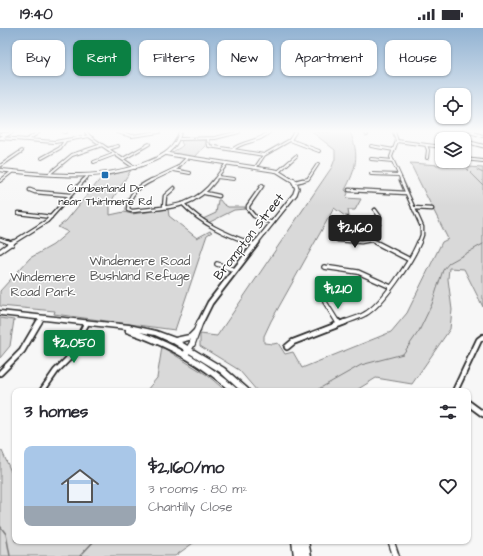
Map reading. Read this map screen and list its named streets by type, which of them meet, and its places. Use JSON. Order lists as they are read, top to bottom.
{
  "streets": {
    "street": ["Brompton Street"]
  },
  "parks": ["Windemere Road Bushland Refuge", "Windemere Road Park"],
  "places": {
    "transit": ["Cumberland Dr near Thirlmere Rd"]
  },
  "page": {
    "status": "19:40",
    "chip": [
      "Buy",
      "Rent",
      "Filters",
      "New",
      "Apartment",
      "House"
    ],
    "price": ["$2,160", "$1,210", "$2,050"],
    "heading": "3 homes",
    "list": [
      {
        "name": "$2,160/mo",
        "note": "3 rooms · 80 m² · Chantilly Close"
      }
    ]
  }
}
